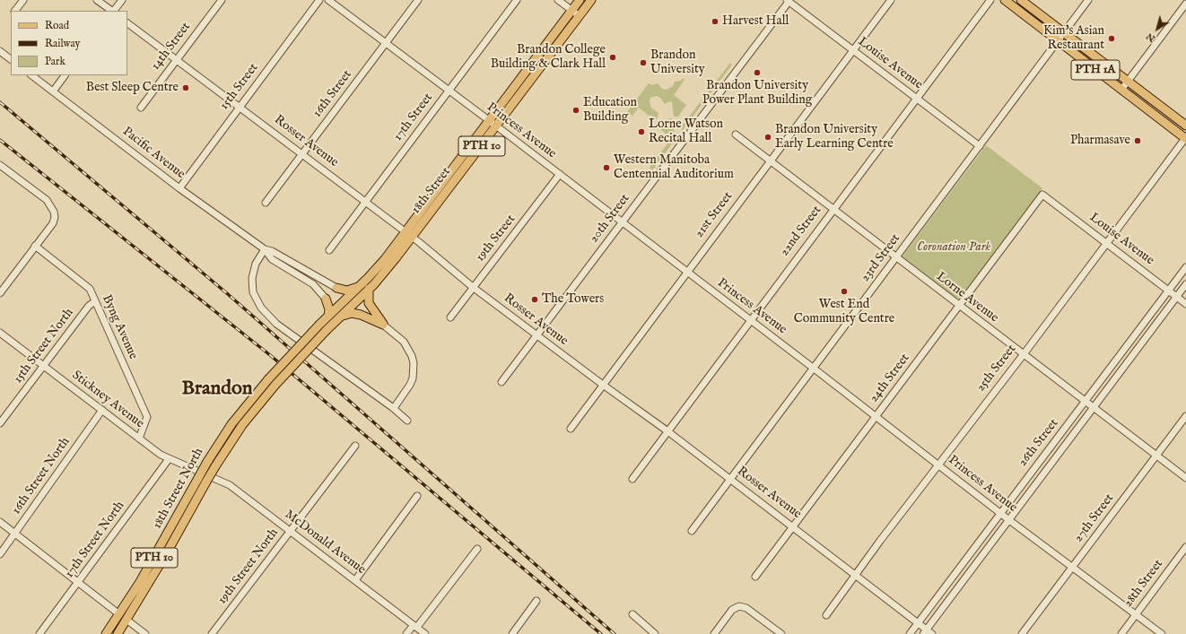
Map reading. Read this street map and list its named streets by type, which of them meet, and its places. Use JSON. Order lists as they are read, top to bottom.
{
  "streets": {
    "main road": [
      "PTH 1A",
      "PTH 10",
      "18th Street",
      "18th Street North"
    ],
    "street": [
      "14th Street",
      "Louise Avenue",
      "15th Street",
      "16th Street",
      "17th Street",
      "Princess Avenue",
      "Rosser Avenue",
      "Pacific Avenue",
      "21st Street",
      "20th Street",
      "22nd Street",
      "19th Street",
      "23rd Street",
      "Lorne Avenue",
      "Byng Avenue",
      "15th Street North",
      "25th Street",
      "24th Street",
      "Stickney Avenue",
      "26th Street",
      "16th Street North",
      "27th Street",
      "17th Street North",
      "McDonald Avenue",
      "19th Street North",
      "28th Street"
    ]
  },
  "crossings": [
    ["14th Street", "Rosser Avenue"],
    ["Louise Avenue", "21st Street"],
    ["Louise Avenue", "20th Street"],
    ["Louise Avenue", "22nd Street"],
    ["Louise Avenue", "23rd Street"],
    ["Louise Avenue", "25th Street"],
    ["Louise Avenue", "24th Street"],
    ["Louise Avenue", "26th Street"],
    ["PTH 1A", "23rd Street"],
    ["PTH 1A", "25th Street"],
    ["15th Street", "Rosser Avenue"],
    ["15th Street", "Pacific Avenue"],
    ["16th Street", "Princess Avenue"],
    ["16th Street", "Rosser Avenue"],
    ["17th Street", "Princess Avenue"],
    ["17th Street", "Rosser Avenue"],
    ["Princess Avenue", "18th Street"],
    ["Princess Avenue", "21st Street"],
    ["Princess Avenue", "20th Street"],
    ["Princess Avenue", "22nd Street"],
    ["Princess Avenue", "19th Street"],
    ["Princess Avenue", "23rd Street"],
    ["Princess Avenue", "25th Street"],
    ["Princess Avenue", "24th Street"],
    ["Princess Avenue", "26th Street"],
    ["Princess Avenue", "27th Street"],
    ["Princess Avenue", "28th Street"],
    ["Rosser Avenue", "18th Street"],
    ["Rosser Avenue", "21st Street"],
    ["Rosser Avenue", "20th Street"],
    ["Rosser Avenue", "22nd Street"],
    ["Rosser Avenue", "19th Street"],
    ["Rosser Avenue", "23rd Street"],
    ["Rosser Avenue", "25th Street"],
    ["Rosser Avenue", "24th Street"],
    ["Rosser Avenue", "26th Street"],
    ["18th Street", "18th Street North"],
    ["21st Street", "Lorne Avenue"],
    ["22nd Street", "Lorne Avenue"],
    ["23rd Street", "Lorne Avenue"],
    ["Lorne Avenue", "25th Street"],
    ["Lorne Avenue", "24th Street"],
    ["Lorne Avenue", "26th Street"],
    ["Lorne Avenue", "27th Street"],
    ["Byng Avenue", "15th Street North"],
    ["Byng Avenue", "Stickney Avenue"],
    ["15th Street North", "Stickney Avenue"],
    ["Stickney Avenue", "16th Street North"],
    ["Stickney Avenue", "18th Street North"],
    ["Stickney Avenue", "17th Street North"],
    ["Stickney Avenue", "McDonald Avenue"],
    ["18th Street North", "McDonald Avenue"],
    ["McDonald Avenue", "19th Street North"]
  ],
  "districts": ["Brandon"],
  "parks": ["Coronation Park"],
  "places": [
    "Harvest Hall",
    "Kim's Asian Restaurant",
    "Brandon College Building & Clark Hall",
    "Brandon University",
    "Brandon University Power Plant Building",
    "Best Sleep Centre",
    "Education Building",
    "Lorne Watson Recital Hall",
    "Brandon University Early Learning Centre",
    "Pharmasave",
    "Western Manitoba Centennial Auditorium",
    "West End Community Centre",
    "The Towers"
  ],
  "legend": ["Road", "Railway", "Park"],
  "north": "bottom left"
}
